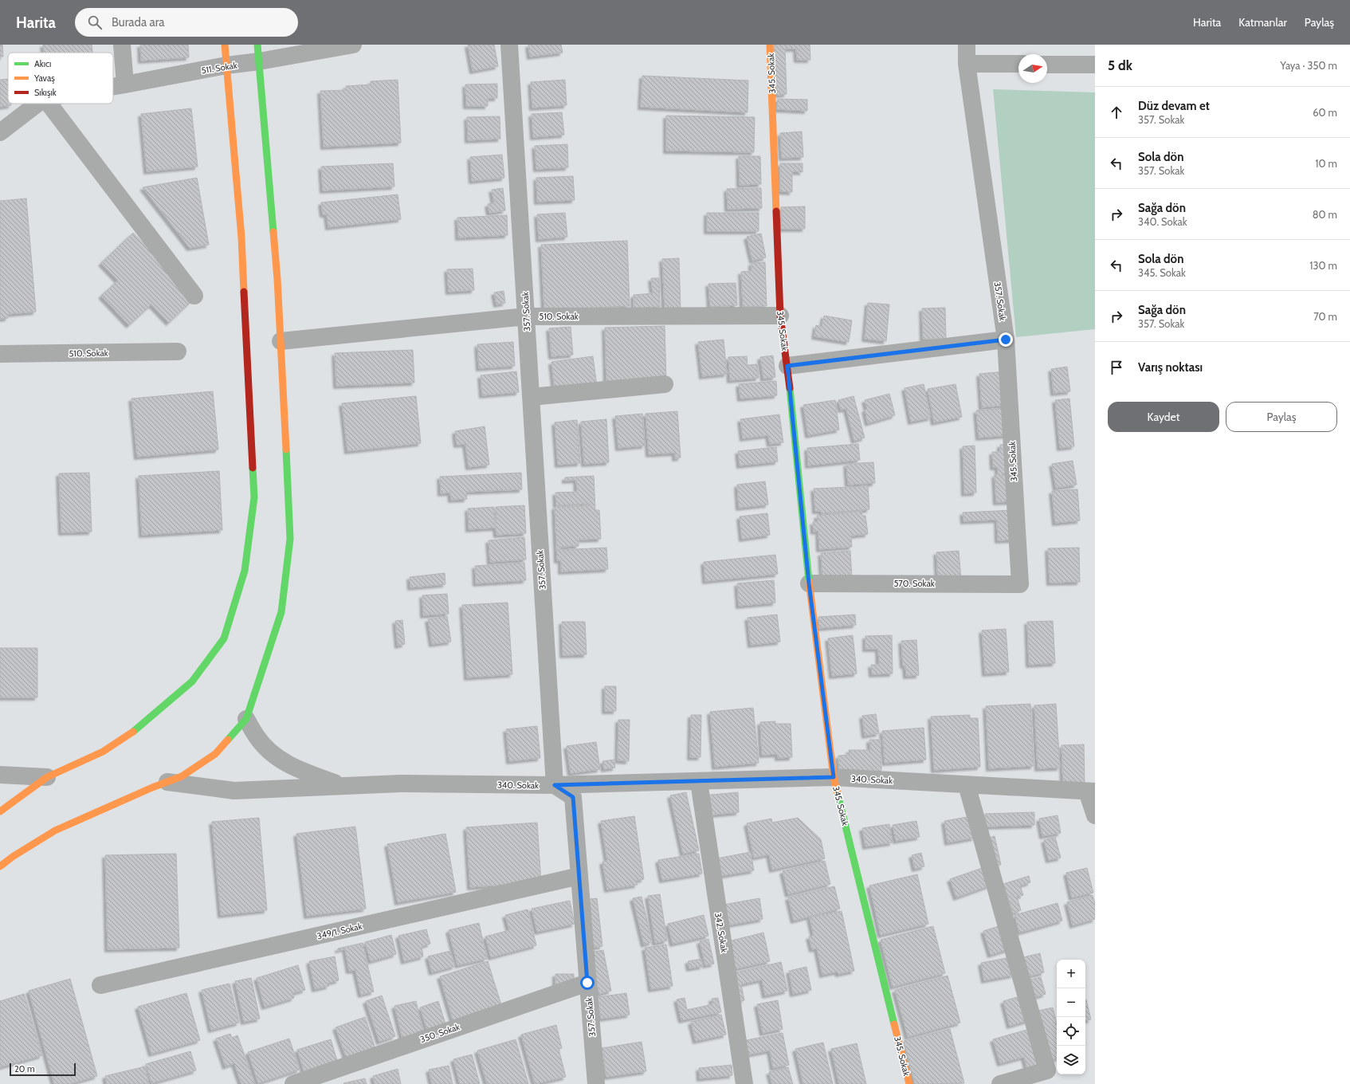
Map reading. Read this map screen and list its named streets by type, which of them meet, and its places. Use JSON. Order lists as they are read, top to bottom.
{
  "streets": {
    "street": [
      "511. Sokak",
      "345. Sokak",
      "357. Sokak",
      "510. Sokak",
      "570. Sokak",
      "340. Sokak",
      "349/1. Sokak",
      "342. Sokak",
      "350. Sokak"
    ]
  },
  "crossings": [
    ["345. Sokak", "357. Sokak"],
    ["345. Sokak", "510. Sokak"],
    ["345. Sokak", "570. Sokak"],
    ["345. Sokak", "340. Sokak"],
    ["357. Sokak", "510. Sokak"],
    ["357. Sokak", "340. Sokak"],
    ["357. Sokak", "349/1. Sokak"],
    ["357. Sokak", "350. Sokak"],
    ["340. Sokak", "342. Sokak"]
  ],
  "legend": ["Akıcı", "Yavaş", "Sıkışık"],
  "scale_bar": "20 m",
  "north": "right",
  "page": {
    "header": "Harita",
    "search": "Burada ara",
    "nav": ["Harita", "Katmanlar", "Paylaş"],
    "heading": ["5 dk", "Yaya · 350 m"],
    "list": [
      ["Düz devam et", "357. Sokak", "60 m"],
      ["Sola dön", "357. Sokak", "10 m"],
      ["Sağa dön", "340. Sokak", "80 m"],
      ["Sola dön", "345. Sokak", "130 m"],
      ["Sağa dön", "357. Sokak", "70 m"],
      "Varış noktası"
    ],
    "buttons": ["Kaydet", "Paylaş"],
    "map_buttons": ["+", "−"],
    "scale": "20 m"
  }
}
